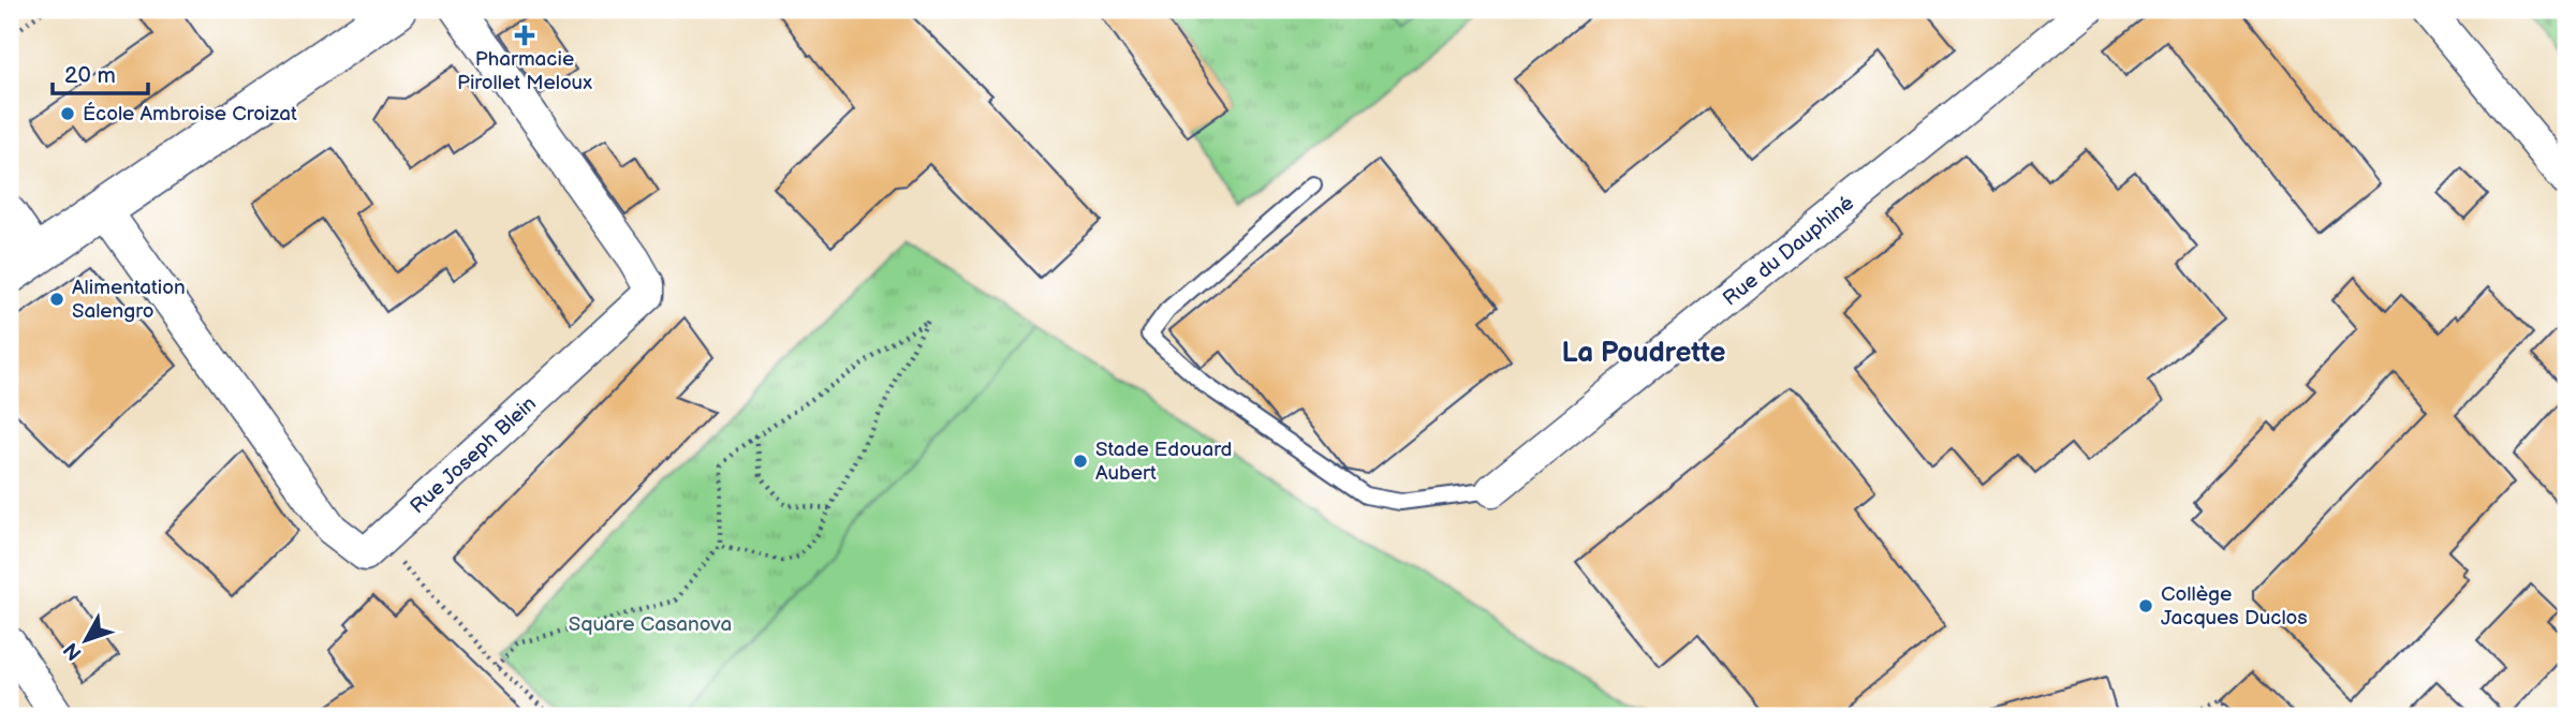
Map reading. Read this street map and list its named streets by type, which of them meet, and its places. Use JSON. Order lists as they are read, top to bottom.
{
  "streets": {
    "street": ["Rue du Dauphiné", "Rue Joseph Blein"]
  },
  "districts": ["La Poudrette"],
  "parks": ["Square Casanova"],
  "places": {
    "health": ["Pharmacie Pirollet Meloux"],
    "other": [
      "École Ambroise Croizat",
      "Alimentation Salengro",
      "Stade Edouard Aubert",
      "Collège Jacques Duclos"
    ]
  },
  "scale_bar": "20 m",
  "north": "bottom left"
}
